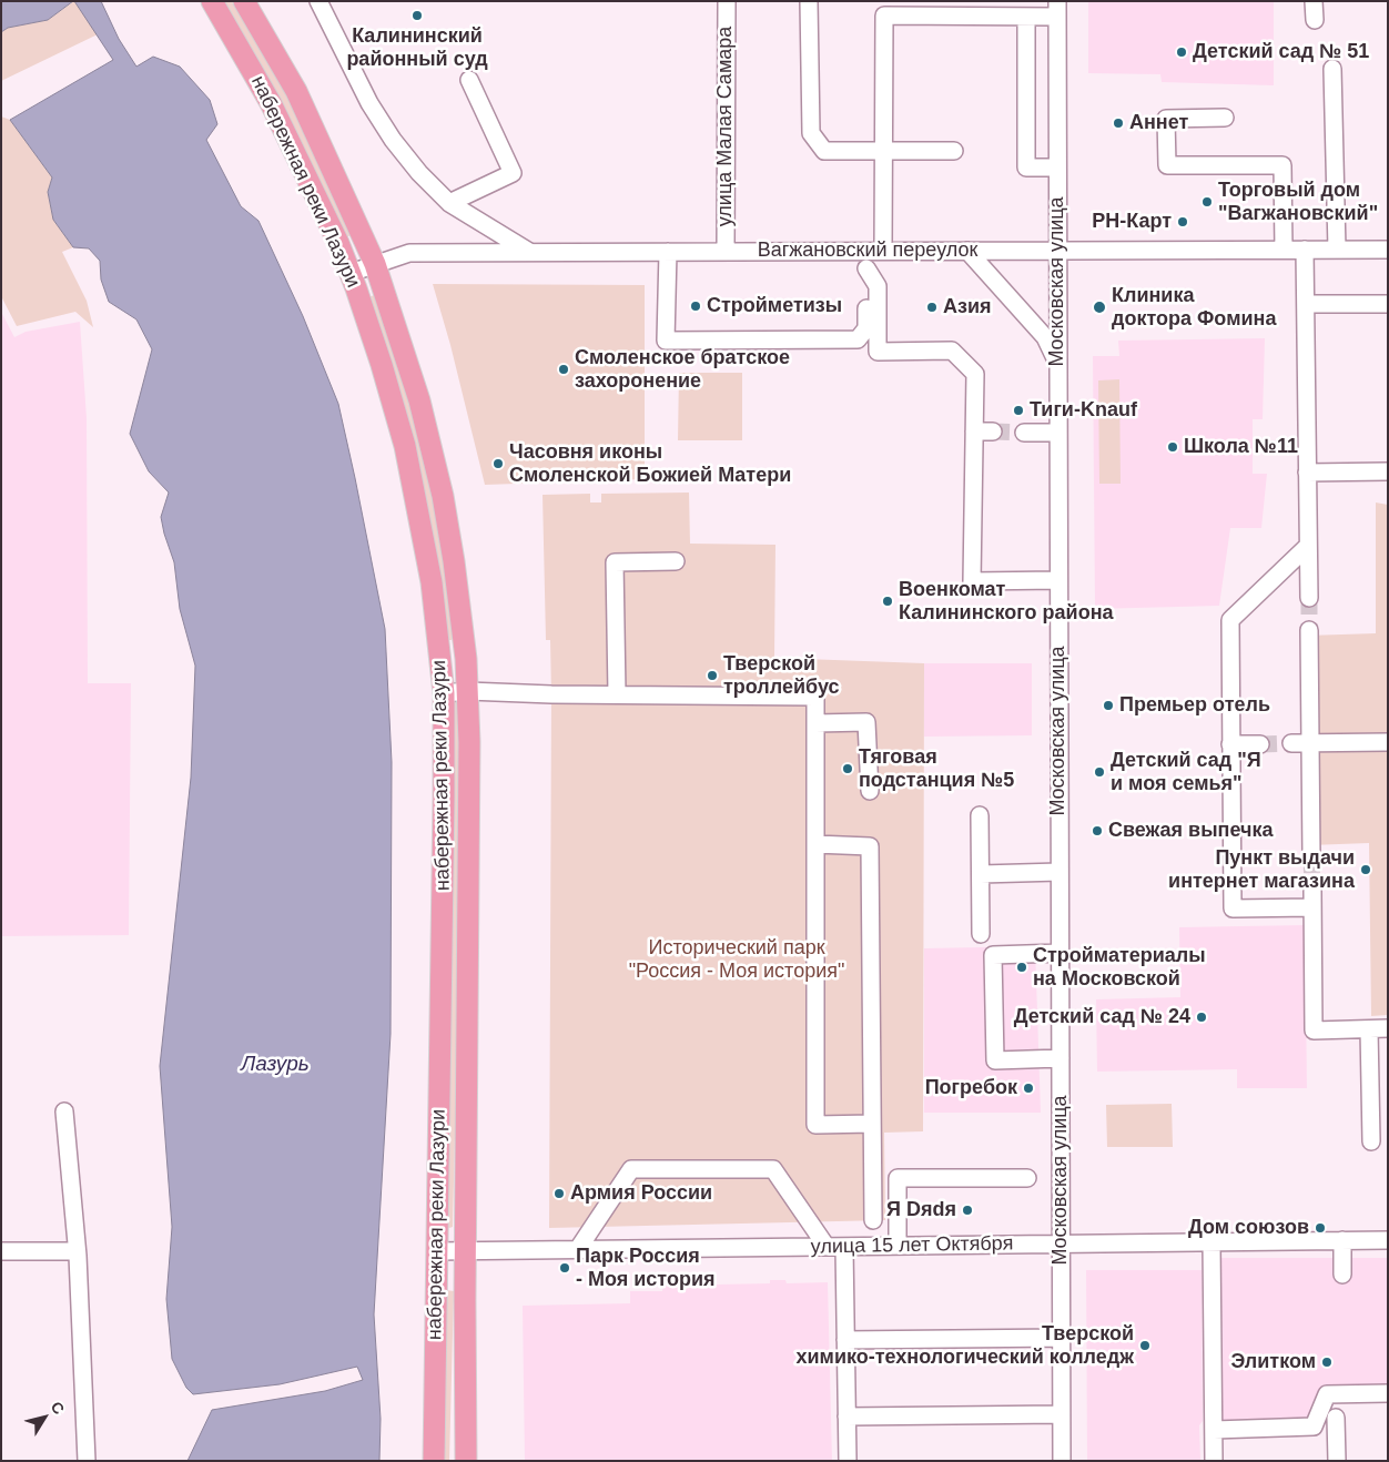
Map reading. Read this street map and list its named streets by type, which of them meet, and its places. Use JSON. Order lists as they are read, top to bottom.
{
  "streets": {
    "main road": ["набережная реки Лазури"],
    "street": [
      "улица Малая Самара",
      "Вагжановский переулок",
      "Московская улица",
      "улица 15 лет Октября"
    ]
  },
  "crossings": [
    ["улица Малая Самара", "Вагжановский переулок"],
    ["набережная реки Лазури", "Вагжановский переулок"],
    ["набережная реки Лазури", "улица 15 лет Октября"],
    ["Вагжановский переулок", "Московская улица"],
    ["Московская улица", "улица 15 лет Октября"]
  ],
  "water": ["Лазурь"],
  "parks": ["Исторический парк \"Россия - Моя история\""],
  "places": [
    "Калининский районный суд",
    "Детский сад № 51",
    "Аннет",
    "Торговый дом \"Вагжановский\"",
    "РН-Карт",
    "Стройметизы",
    "Азия",
    "Клиника доктора Фомина",
    "Смоленское братское захоронение",
    "Тиги-Knauf",
    "Школа №11",
    "Часовня иконы Смоленской Божией Матери",
    "Военкомат Калининского района",
    "Тверской троллейбус",
    "Премьер отель",
    "Тяговая подстанция №5",
    "Детский сад \"Я и моя семья\"",
    "Свежая выпечка",
    "Пункт выдачи интернет магазина",
    "Стройматериалы на Московской",
    "Детский сад № 24",
    "Погребок",
    "Армия России",
    "Я Dяdя",
    "Дом союзов",
    "Парк Россия - Моя история",
    "Тверской химико-технологический колледж",
    "Элитком"
  ],
  "north": "top right"
}
